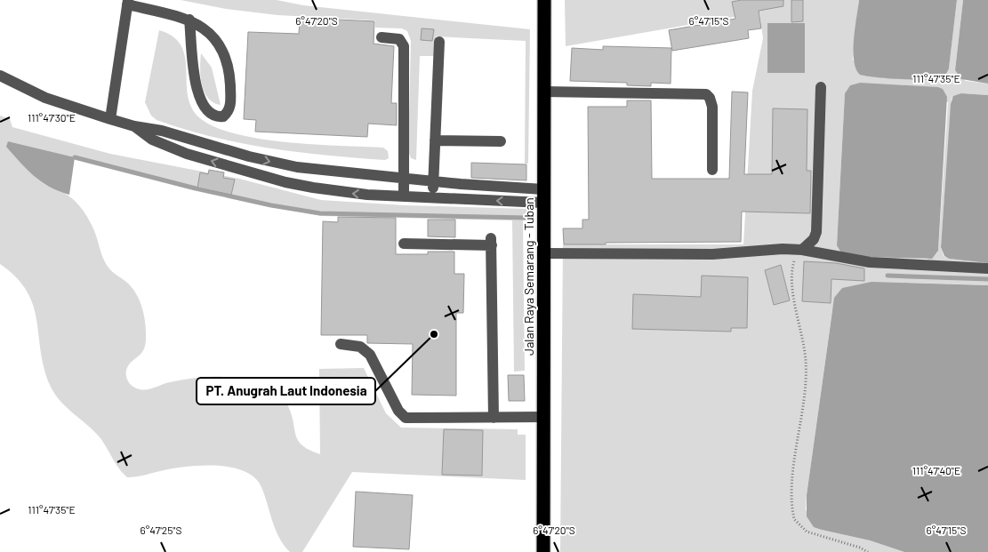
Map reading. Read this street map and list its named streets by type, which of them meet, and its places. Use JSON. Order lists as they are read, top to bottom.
{
  "streets": {
    "highway": ["Jalan Raya Semarang - Tuban"]
  },
  "places": ["PT. Anugrah Laut Indonesia"],
  "coordinates": [
    "6°47'20\"S",
    "6°47'15\"S",
    "111°47'35\"E",
    "111°47'30\"E",
    "111°47'40\"E",
    "6°47'25\"S"
  ]
}
